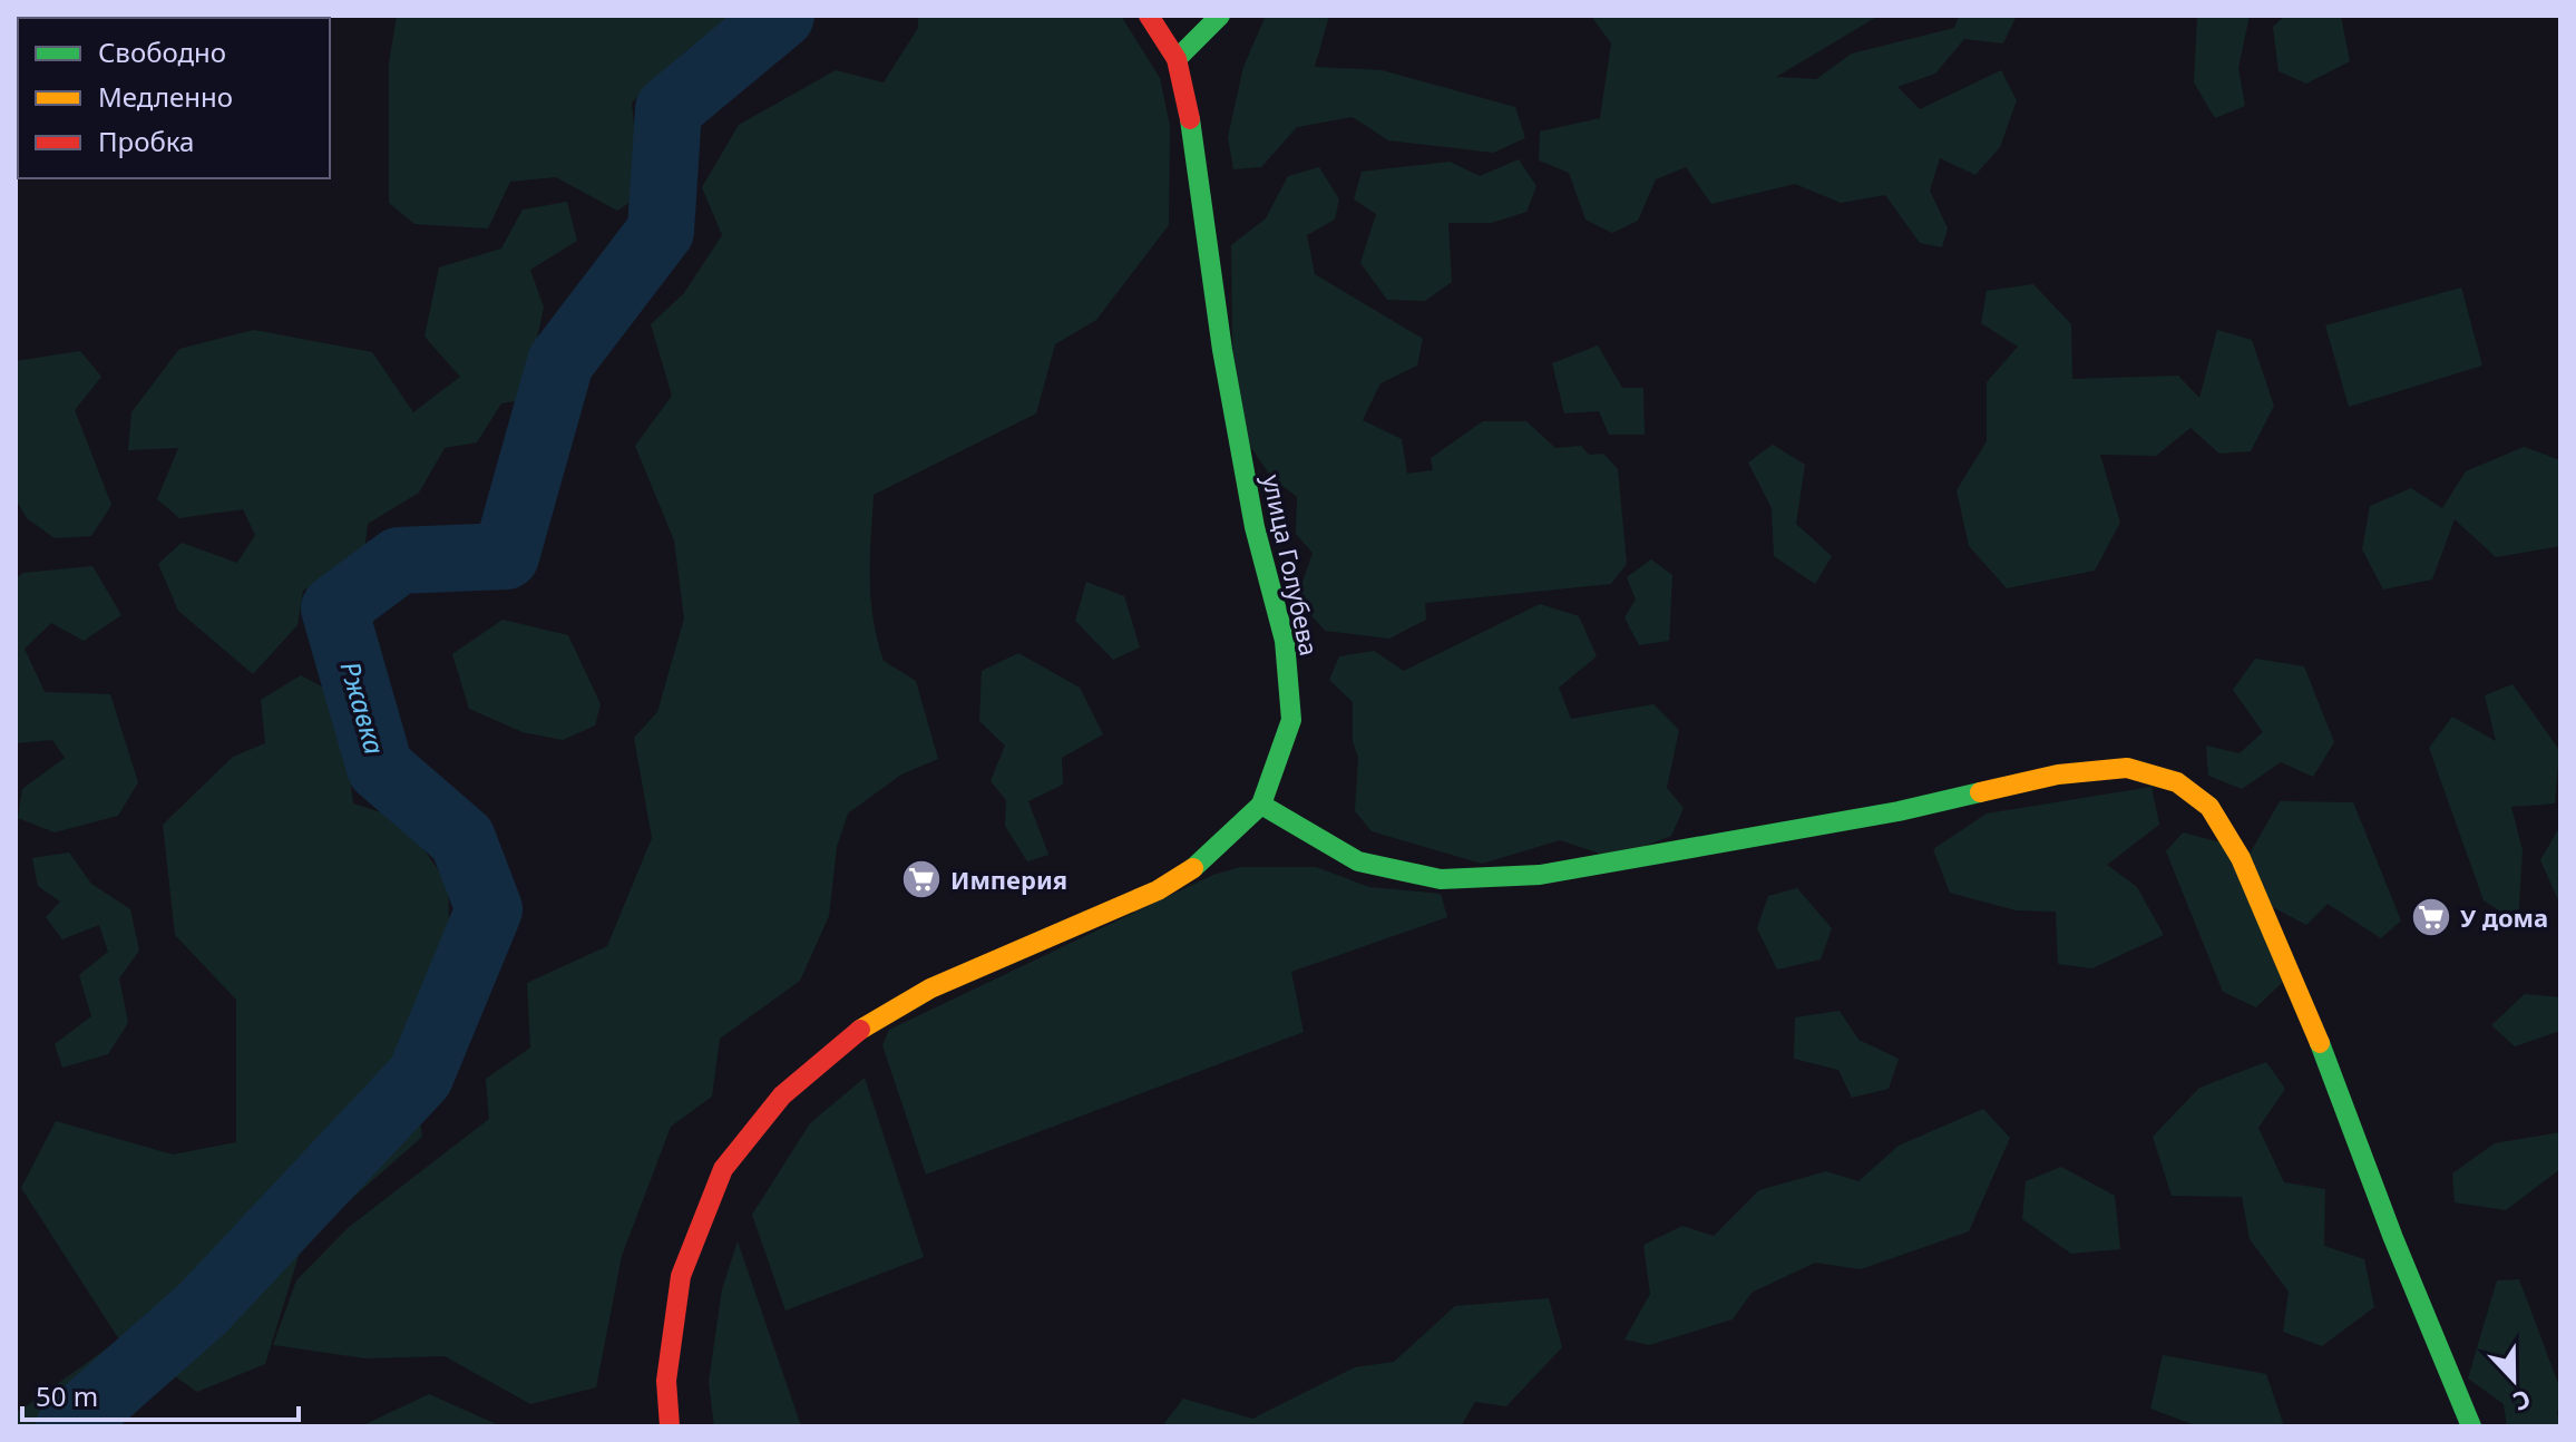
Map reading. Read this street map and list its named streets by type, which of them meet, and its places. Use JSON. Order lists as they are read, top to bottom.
{
  "streets": {
    "street": ["улица Голубева"]
  },
  "water": ["Ржавка"],
  "places": {
    "supermarket": ["Империя", "У дома"]
  },
  "legend": ["Свободно", "Медленно", "Пробка"],
  "scale_bar": "50 m",
  "north": "bottom"
}
